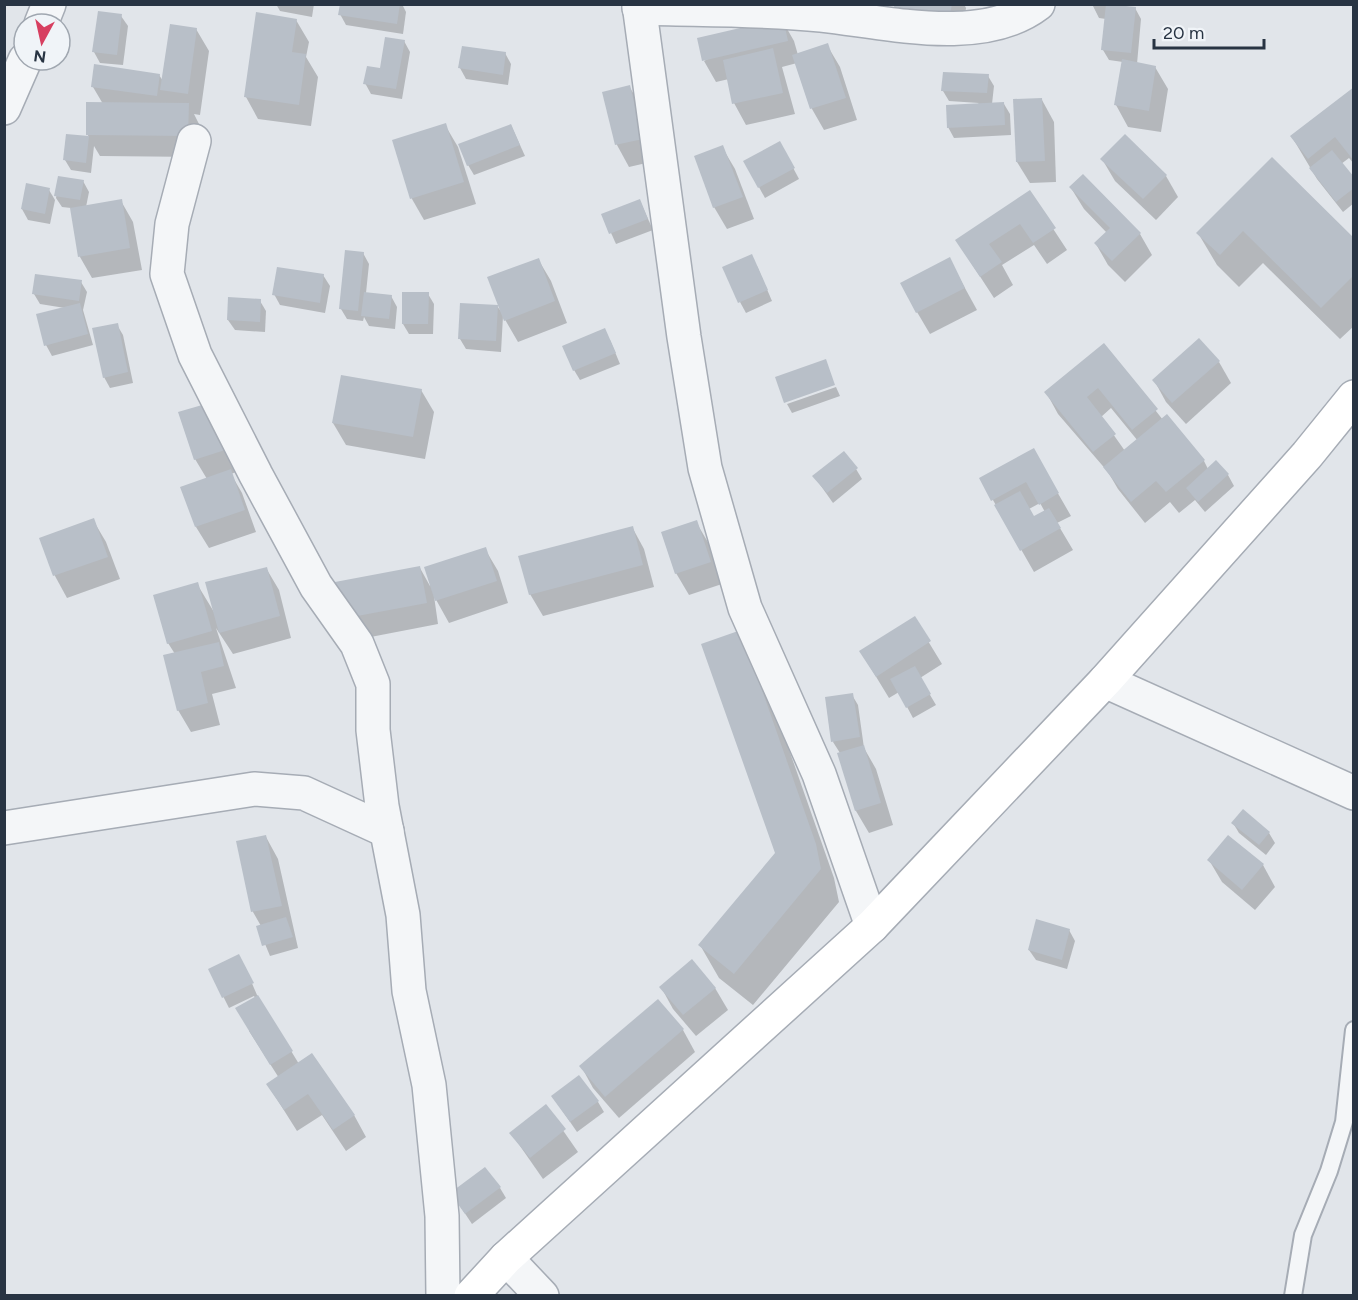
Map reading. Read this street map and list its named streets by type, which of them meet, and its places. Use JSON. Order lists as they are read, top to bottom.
{
  "scale_bar": "20 m",
  "north": "bottom"
}
